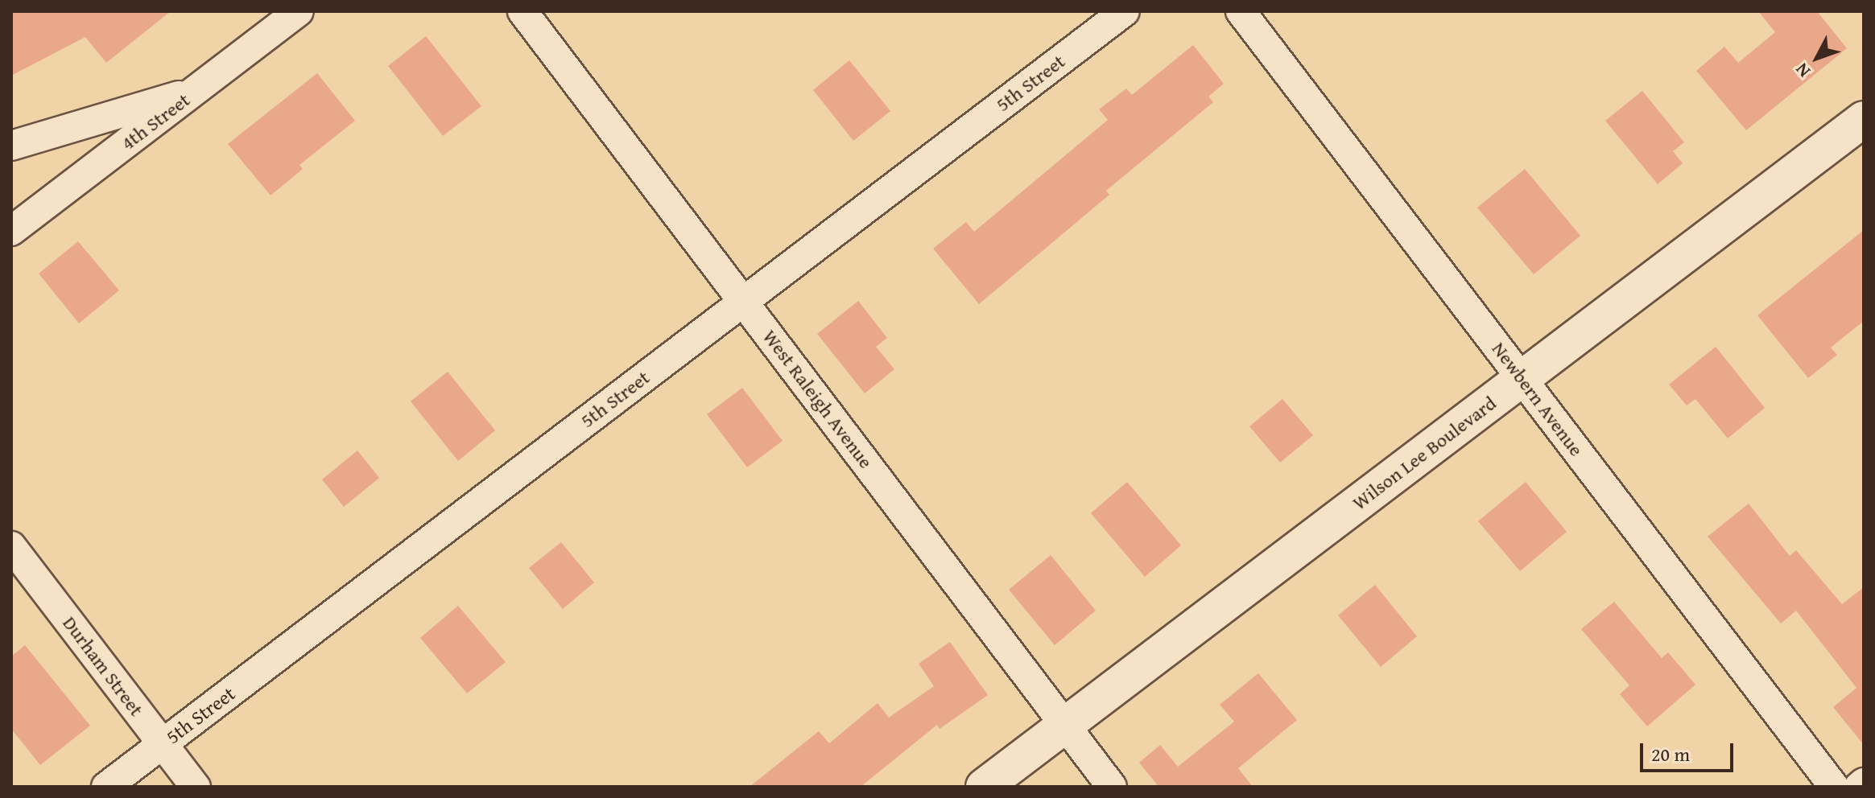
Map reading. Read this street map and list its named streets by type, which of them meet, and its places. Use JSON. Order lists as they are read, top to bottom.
{
  "streets": {
    "street": [
      "5th Street",
      "4th Street",
      "West Raleigh Avenue",
      "Newbern Avenue",
      "Wilson Lee Boulevard",
      "Durham Street"
    ]
  },
  "crossings": [
    ["5th Street", "West Raleigh Avenue"],
    ["5th Street", "Durham Street"],
    ["West Raleigh Avenue", "Wilson Lee Boulevard"],
    ["Newbern Avenue", "Wilson Lee Boulevard"]
  ],
  "scale_bar": "20 m",
  "north": "bottom left"
}
